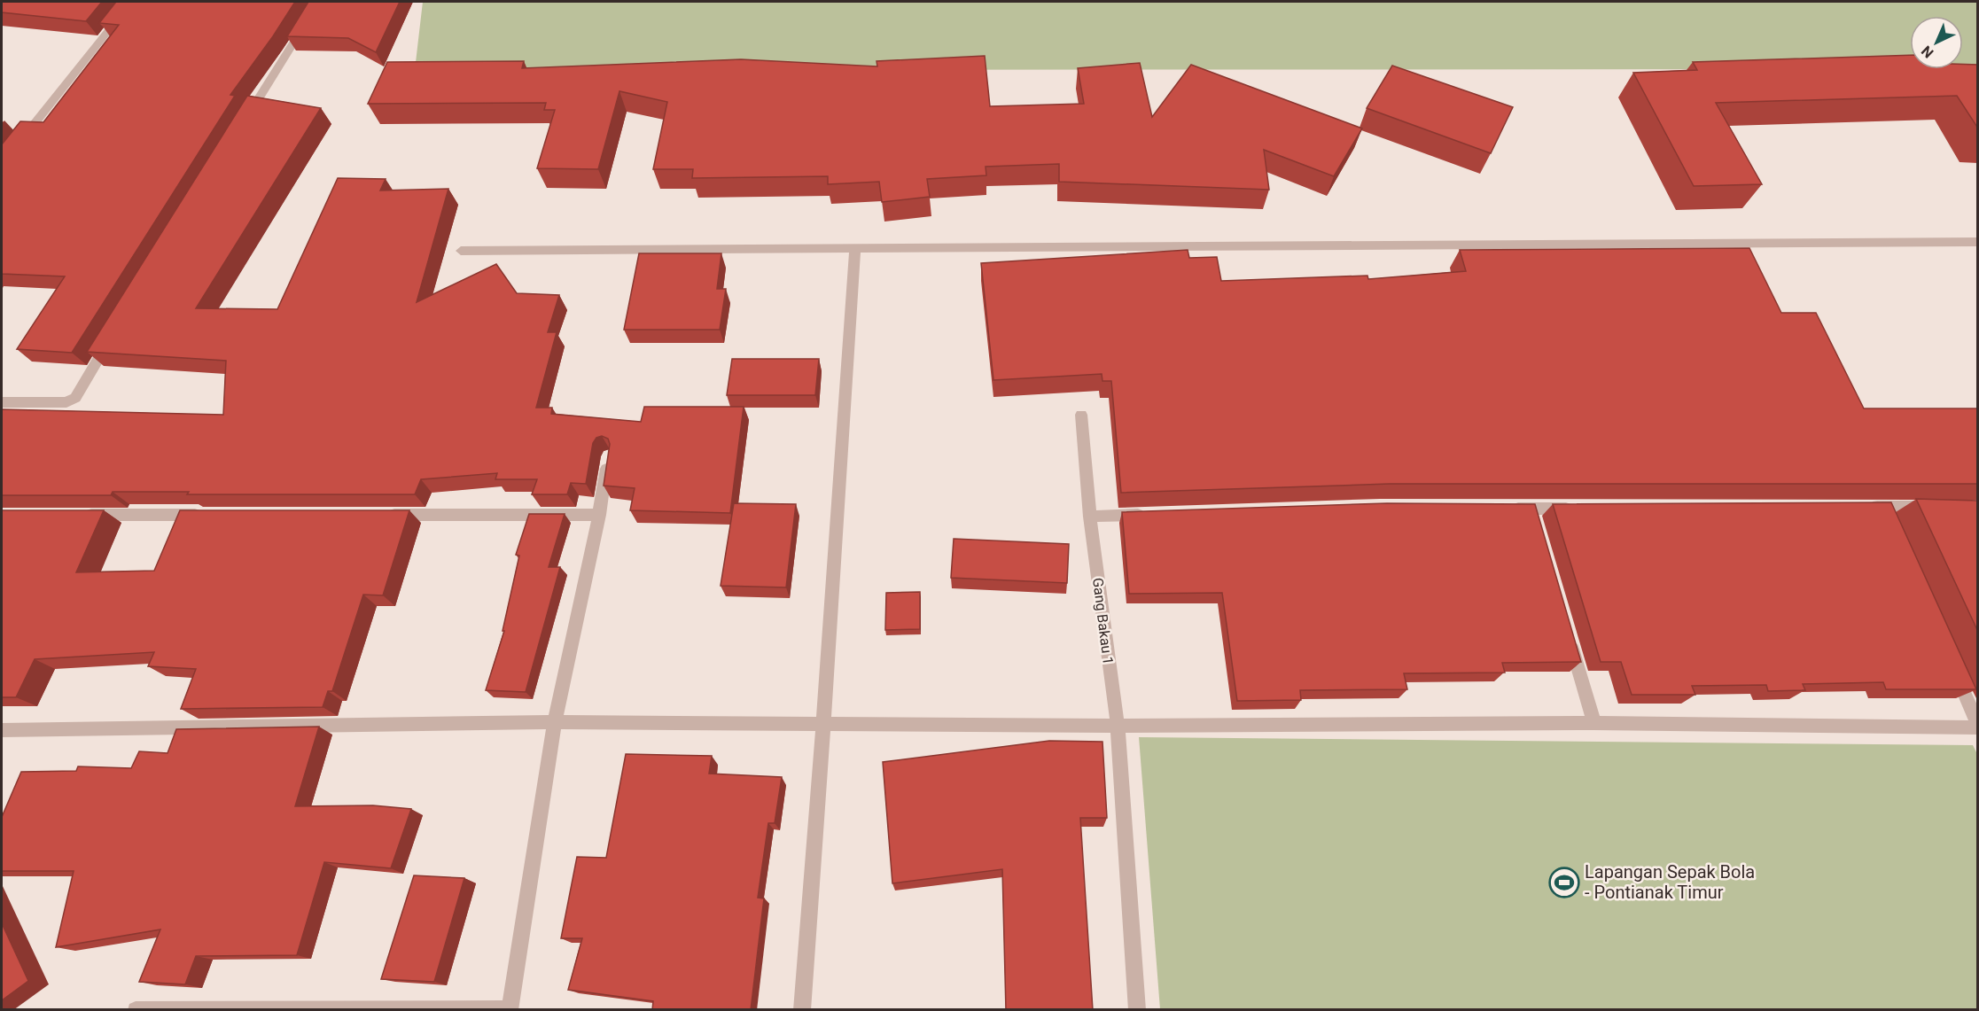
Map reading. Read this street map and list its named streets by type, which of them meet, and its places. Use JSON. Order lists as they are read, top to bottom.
{
  "streets": {
    "street": ["Gang Bakau 1"]
  },
  "places": {
    "sports": ["Lapangan Sepak Bola - Pontianak Timur"]
  },
  "north": "bottom left"
}
